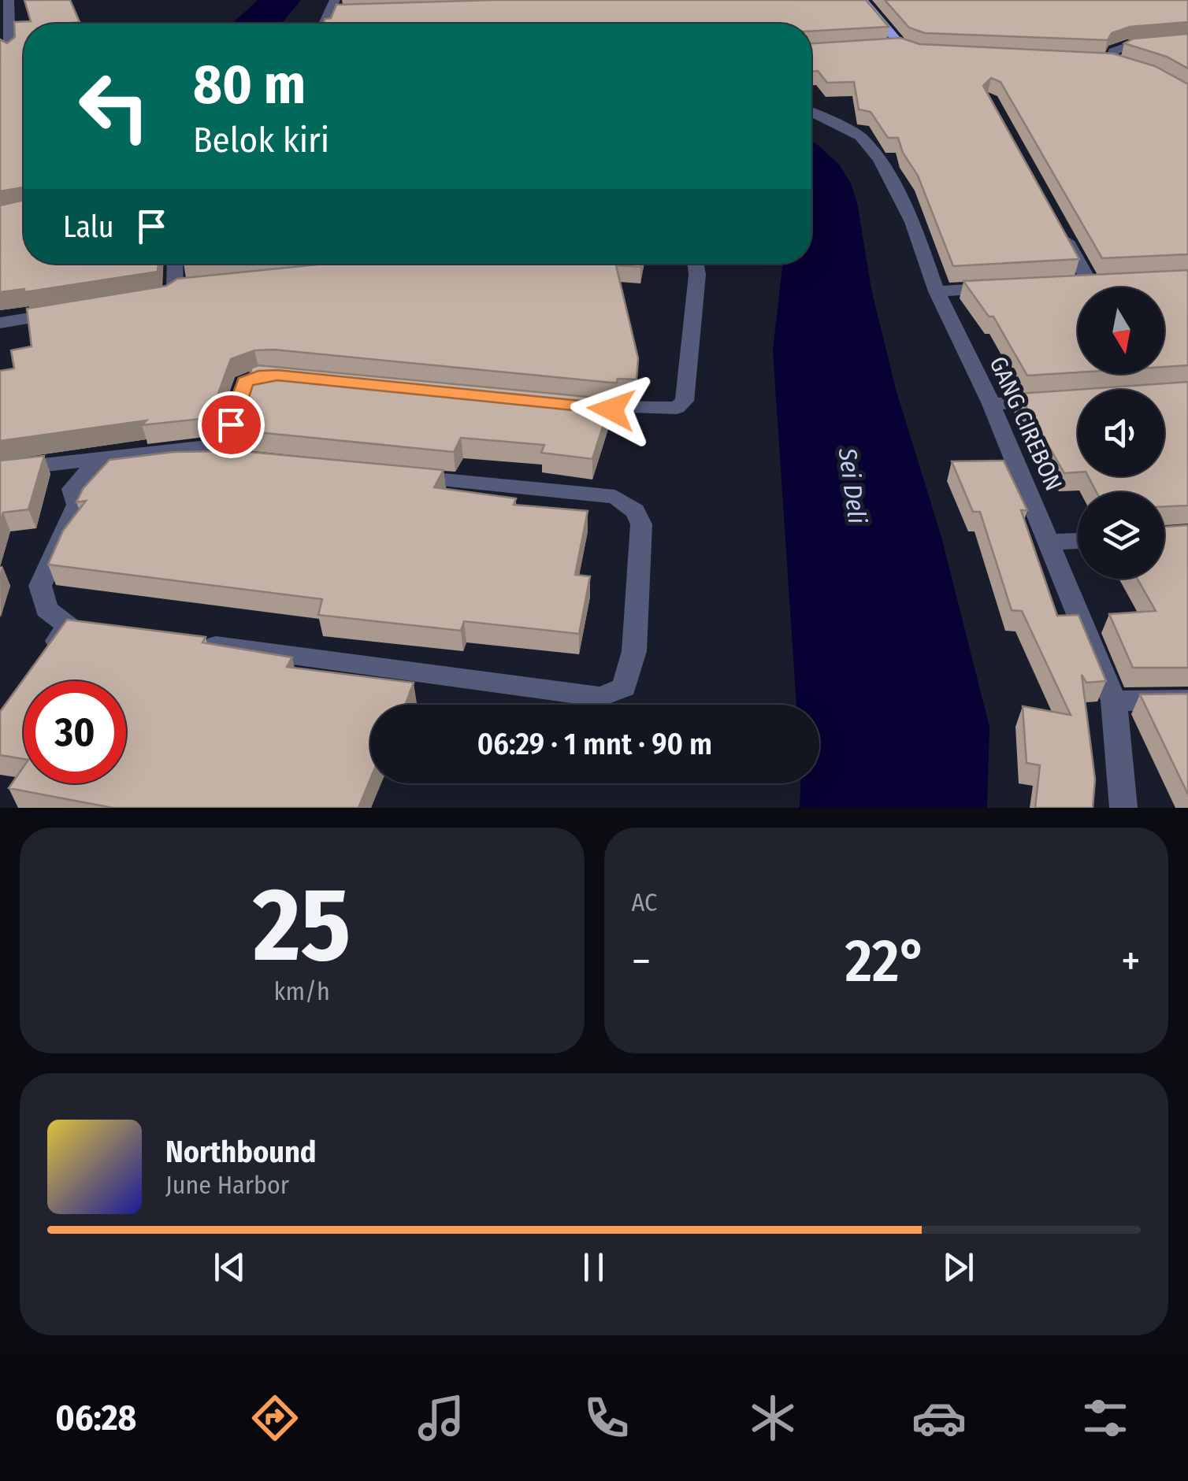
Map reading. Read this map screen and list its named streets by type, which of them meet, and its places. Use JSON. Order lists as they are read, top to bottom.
{
  "streets": {
    "street": ["GANG CIREBON"]
  },
  "water": ["Sei Deli"],
  "north": "bottom",
  "page": {
    "turn": ["80 m", "Belok kiri"],
    "then": "Lalu",
    "limit": "30",
    "trip": "06:29 · 1 mnt · 90 m",
    "tile": [
      ["25", "km/h"],
      "AC"
    ],
    "heat": ["−", "22°", "+"],
    "song": ["Northbound", "June Harbor"],
    "tabs": "06:28"
  }
}
